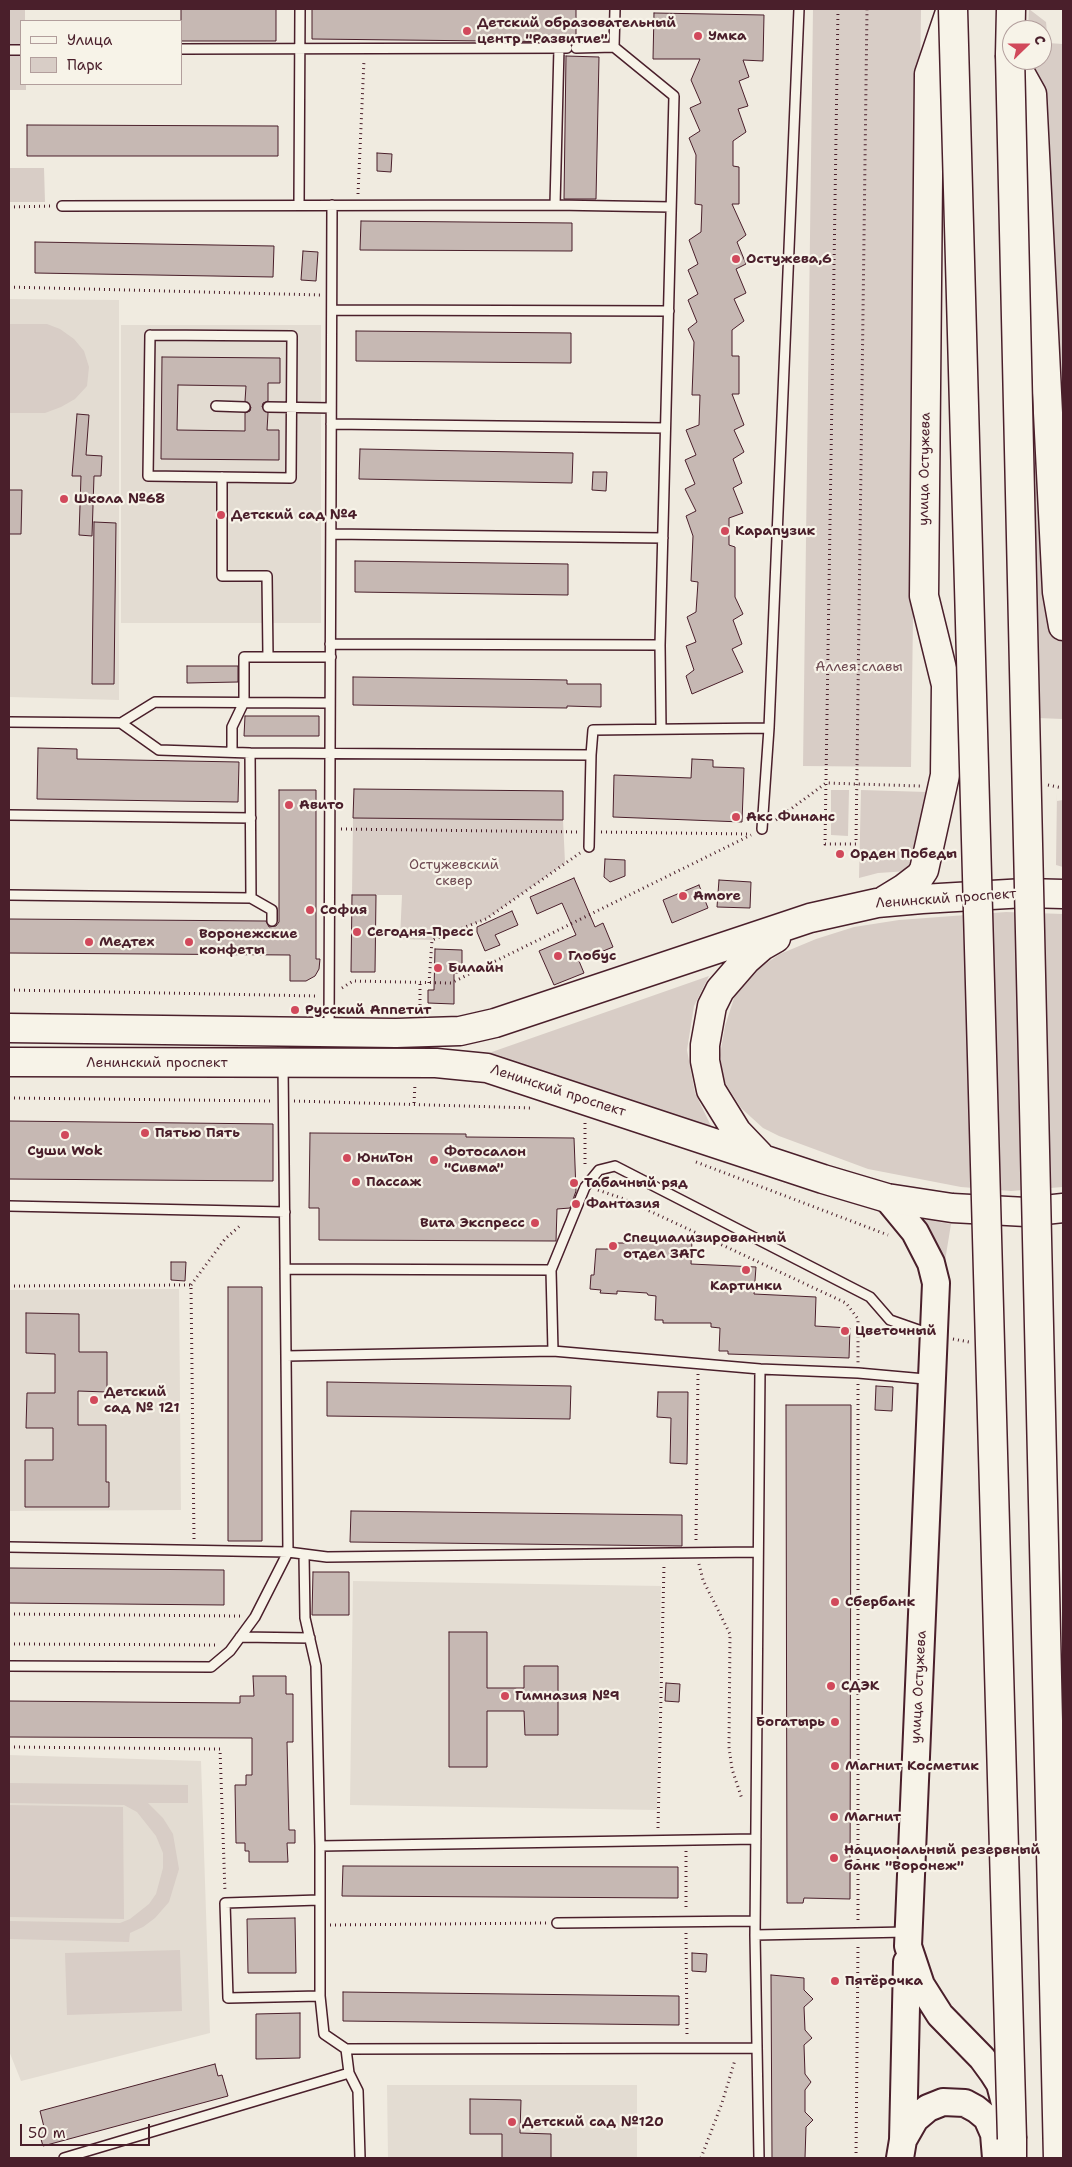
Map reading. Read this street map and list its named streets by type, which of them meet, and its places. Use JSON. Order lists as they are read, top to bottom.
{
  "streets": {
    "main road": ["улица Остужева", "Ленинский проспект"]
  },
  "crossings": [
    ["улица Остужева", "Ленинский проспект"]
  ],
  "parks": ["Аллея славы", "Остужевский сквер"],
  "places": [
    "Детский образовательный центр \"Развитие\"",
    "Умка",
    "Остужева,6",
    "Школа №68",
    "Детский сад №4",
    "Карапузик",
    "Авито",
    "Акс Финанс",
    "Орден Победы",
    "Amore",
    "София",
    "Сегодня-Пресс",
    "Медтех",
    "Воронежские конфеты",
    "Глобус",
    "Билайн",
    "Русский Аппетит",
    "Пятью Пять",
    "Суши Wok",
    "ЮниТон",
    "Фотосалон \"Сивма\"",
    "Пассаж",
    "Табачный ряд",
    "Фантазия",
    "Вита Экспресс",
    "Специализированный отдел ЗАГС",
    "Картинки",
    "Цветочный",
    "Детский сад № 121",
    "Сбербанк",
    "СДЭК",
    "Гимназия №9",
    "Богатырь",
    "Магнит Косметик",
    "Магнит",
    "Национальный резервный банк \"Воронеж\"",
    "Пятёрочка",
    "Детский сад №120"
  ],
  "legend": ["Улица", "Парк"],
  "scale_bar": "50 m",
  "north": "right"
}
